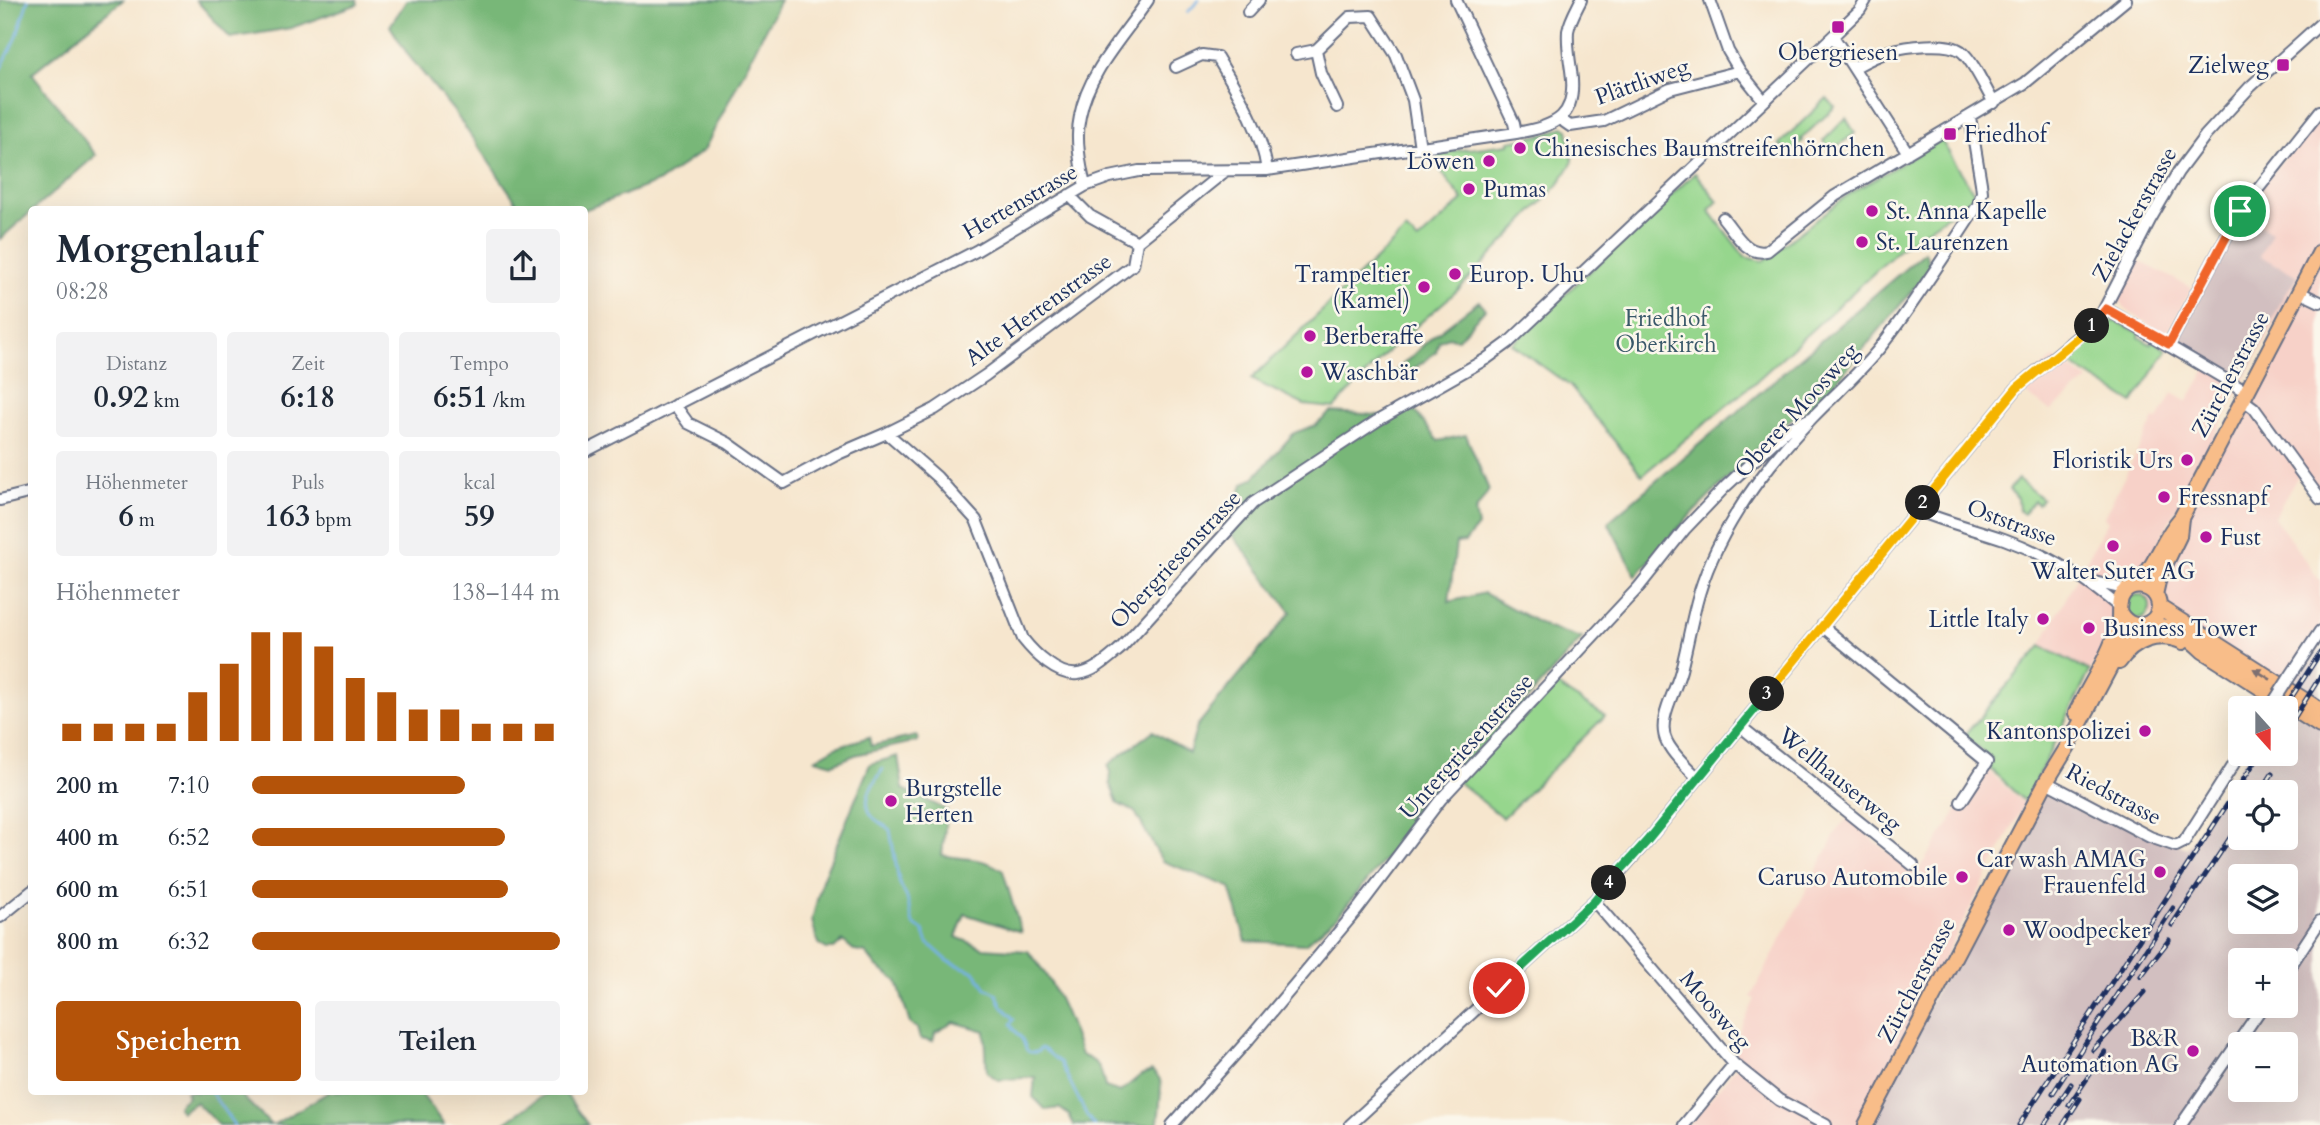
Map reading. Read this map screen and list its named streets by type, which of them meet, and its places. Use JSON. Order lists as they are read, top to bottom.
{
  "streets": {
    "main road": ["Zürcherstrasse"],
    "street": [
      "Plättliweg",
      "Hertenstrasse",
      "Zielackerstrasse",
      "Alte Hertenstrasse",
      "Oberer Moosweg",
      "Oststrasse",
      "Obergriesenstrasse",
      "Untergriesenstrasse",
      "Wellhauserweg",
      "Riedstrasse",
      "Moosweg"
    ]
  },
  "crossings": [
    ["Plättliweg", "Hertenstrasse"],
    ["Hertenstrasse", "Alte Hertenstrasse"],
    ["Alte Hertenstrasse", "Obergriesenstrasse"],
    ["Zürcherstrasse", "Oststrasse"],
    ["Zürcherstrasse", "Riedstrasse"],
    ["Oberer Moosweg", "Untergriesenstrasse"]
  ],
  "parks": ["Friedhof Oberkirch"],
  "places": {
    "transit": ["Obergriesen", "Zielweg", "Friedhof"],
    "other": [
      "Chinesisches Baumstreifenhörnchen",
      "Löwen",
      "Pumas",
      "St. Anna Kapelle",
      "St. Laurenzen",
      "Europ. Uhu",
      "Trampeltier (Kamel)",
      "Berberaffe",
      "Waschbär",
      "Floristik Urs",
      "Fressnapf",
      "Fust",
      "Walter Suter AG",
      "Little Italy",
      "Business Tower",
      "Kantonspolizei",
      "Burgstelle Herten",
      "Car wash AMAG Frauenfeld",
      "Caruso Automobile",
      "Woodpecker",
      "B&R Automation AG"
    ]
  },
  "north": "bottom",
  "page": {
    "heading": ["Morgenlauf", "08:28"],
    "pins": [
      "1",
      "2",
      "3",
      "4"
    ],
    "stats": [
      ["Distanz", "0.92 km"],
      ["Zeit", "6:18"],
      ["Tempo", "6:51 /km"],
      ["Höhenmeter", "6 m"],
      ["Puls", "163 bpm"],
      ["kcal", "59"]
    ],
    "chart": ["Höhenmeter", "138–144 m"],
    "map_buttons": ["+", "−"],
    "list": [
      {
        "name": "200 m",
        "note": "7:10"
      },
      {
        "name": "400 m",
        "note": "6:52"
      },
      {
        "name": "600 m",
        "note": "6:51"
      },
      {
        "name": "800 m",
        "note": "6:32"
      }
    ],
    "buttons": ["Speichern", "Teilen"]
  }
}
